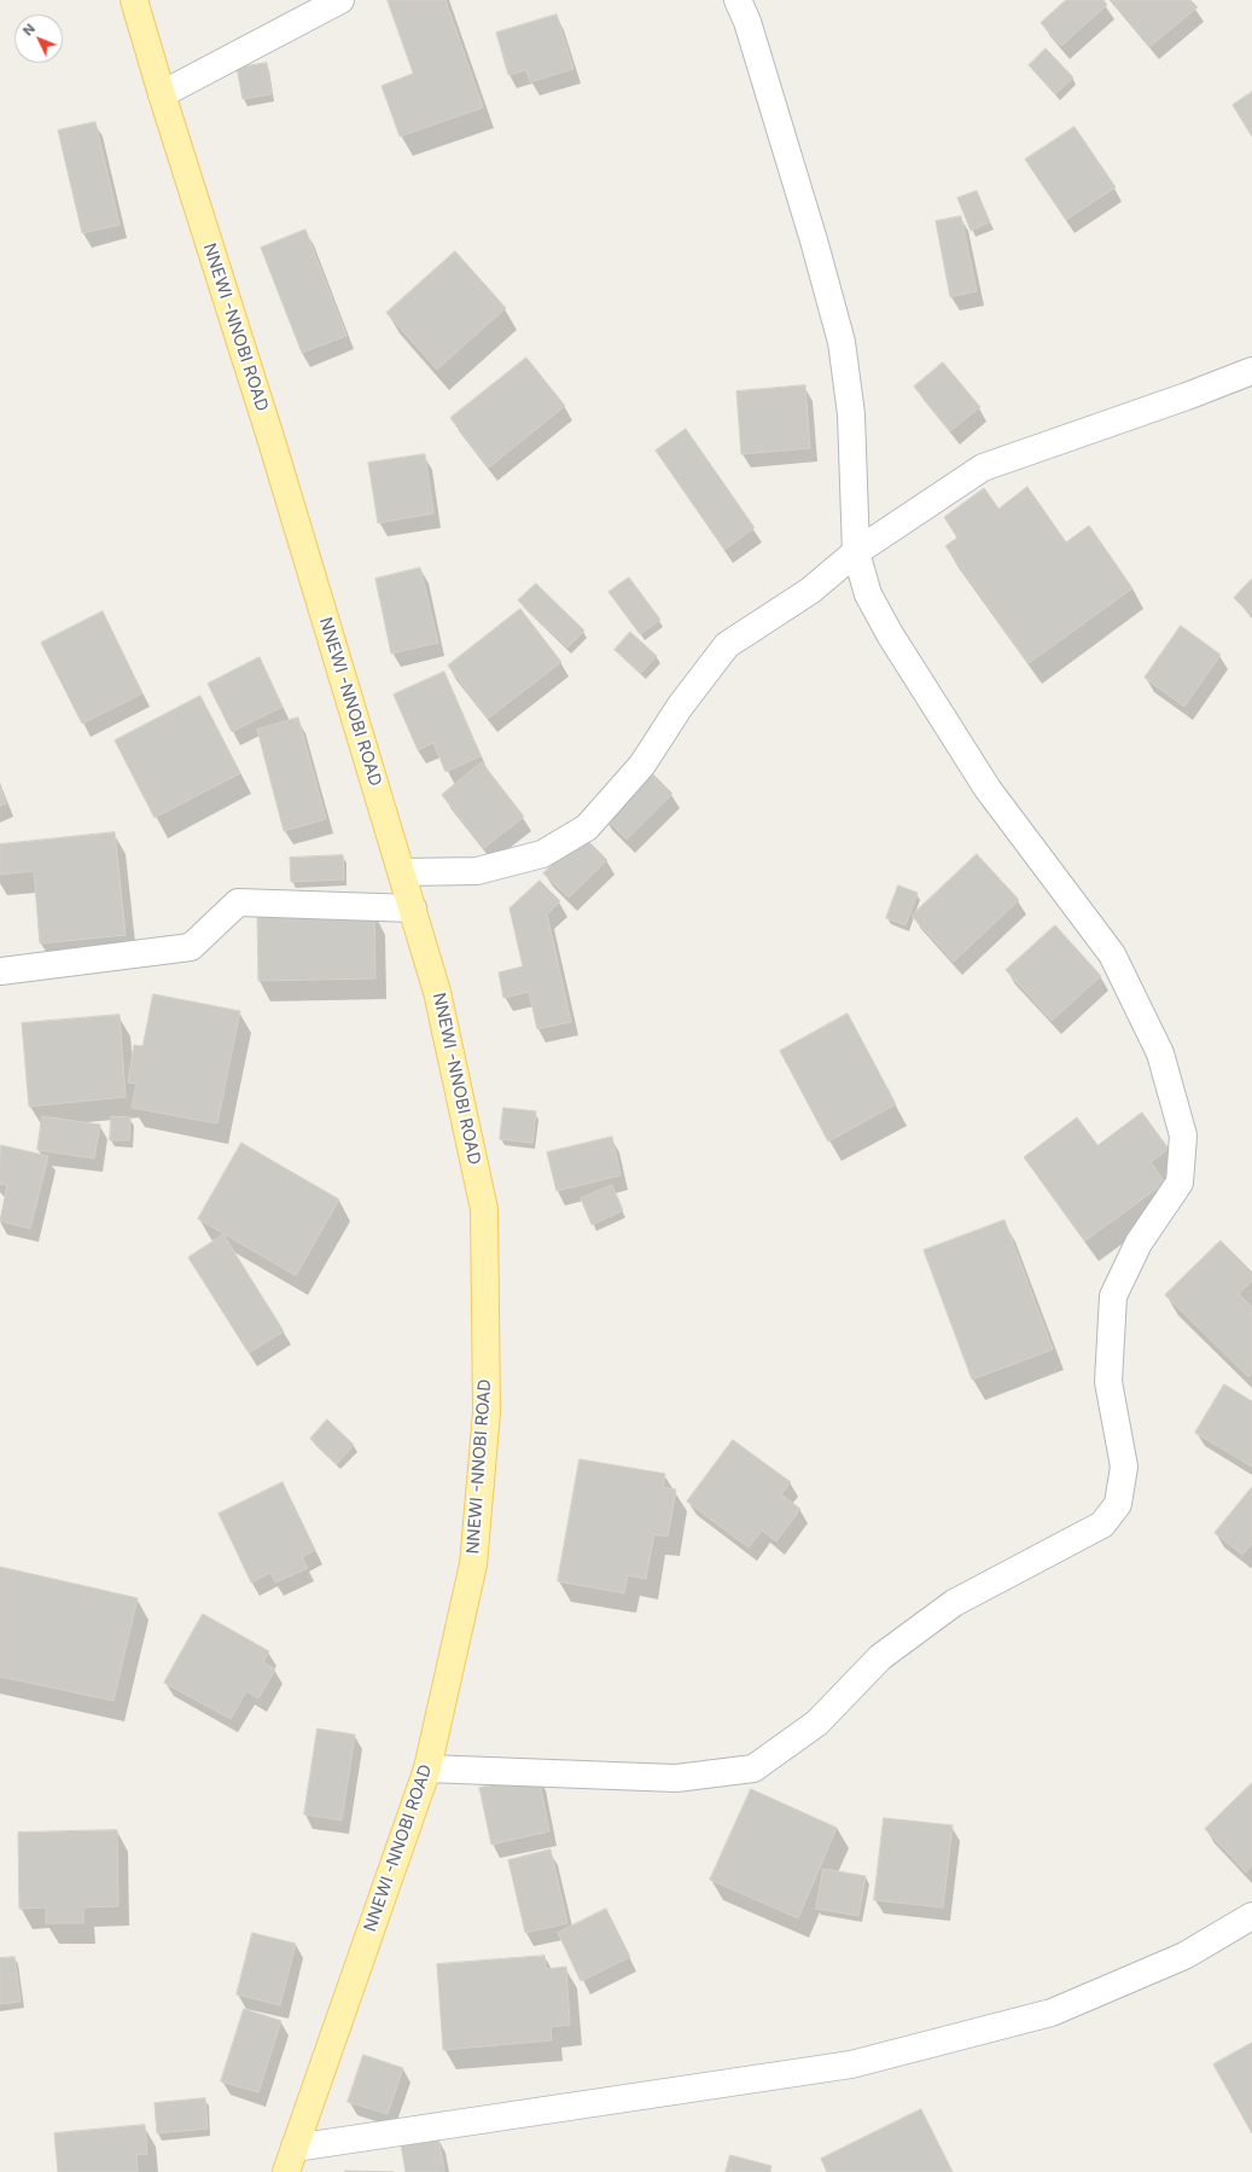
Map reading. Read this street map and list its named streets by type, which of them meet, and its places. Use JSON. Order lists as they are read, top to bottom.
{
  "streets": {
    "main road": ["NNEWI -NNOBI ROAD"]
  },
  "north": "top left"
}
